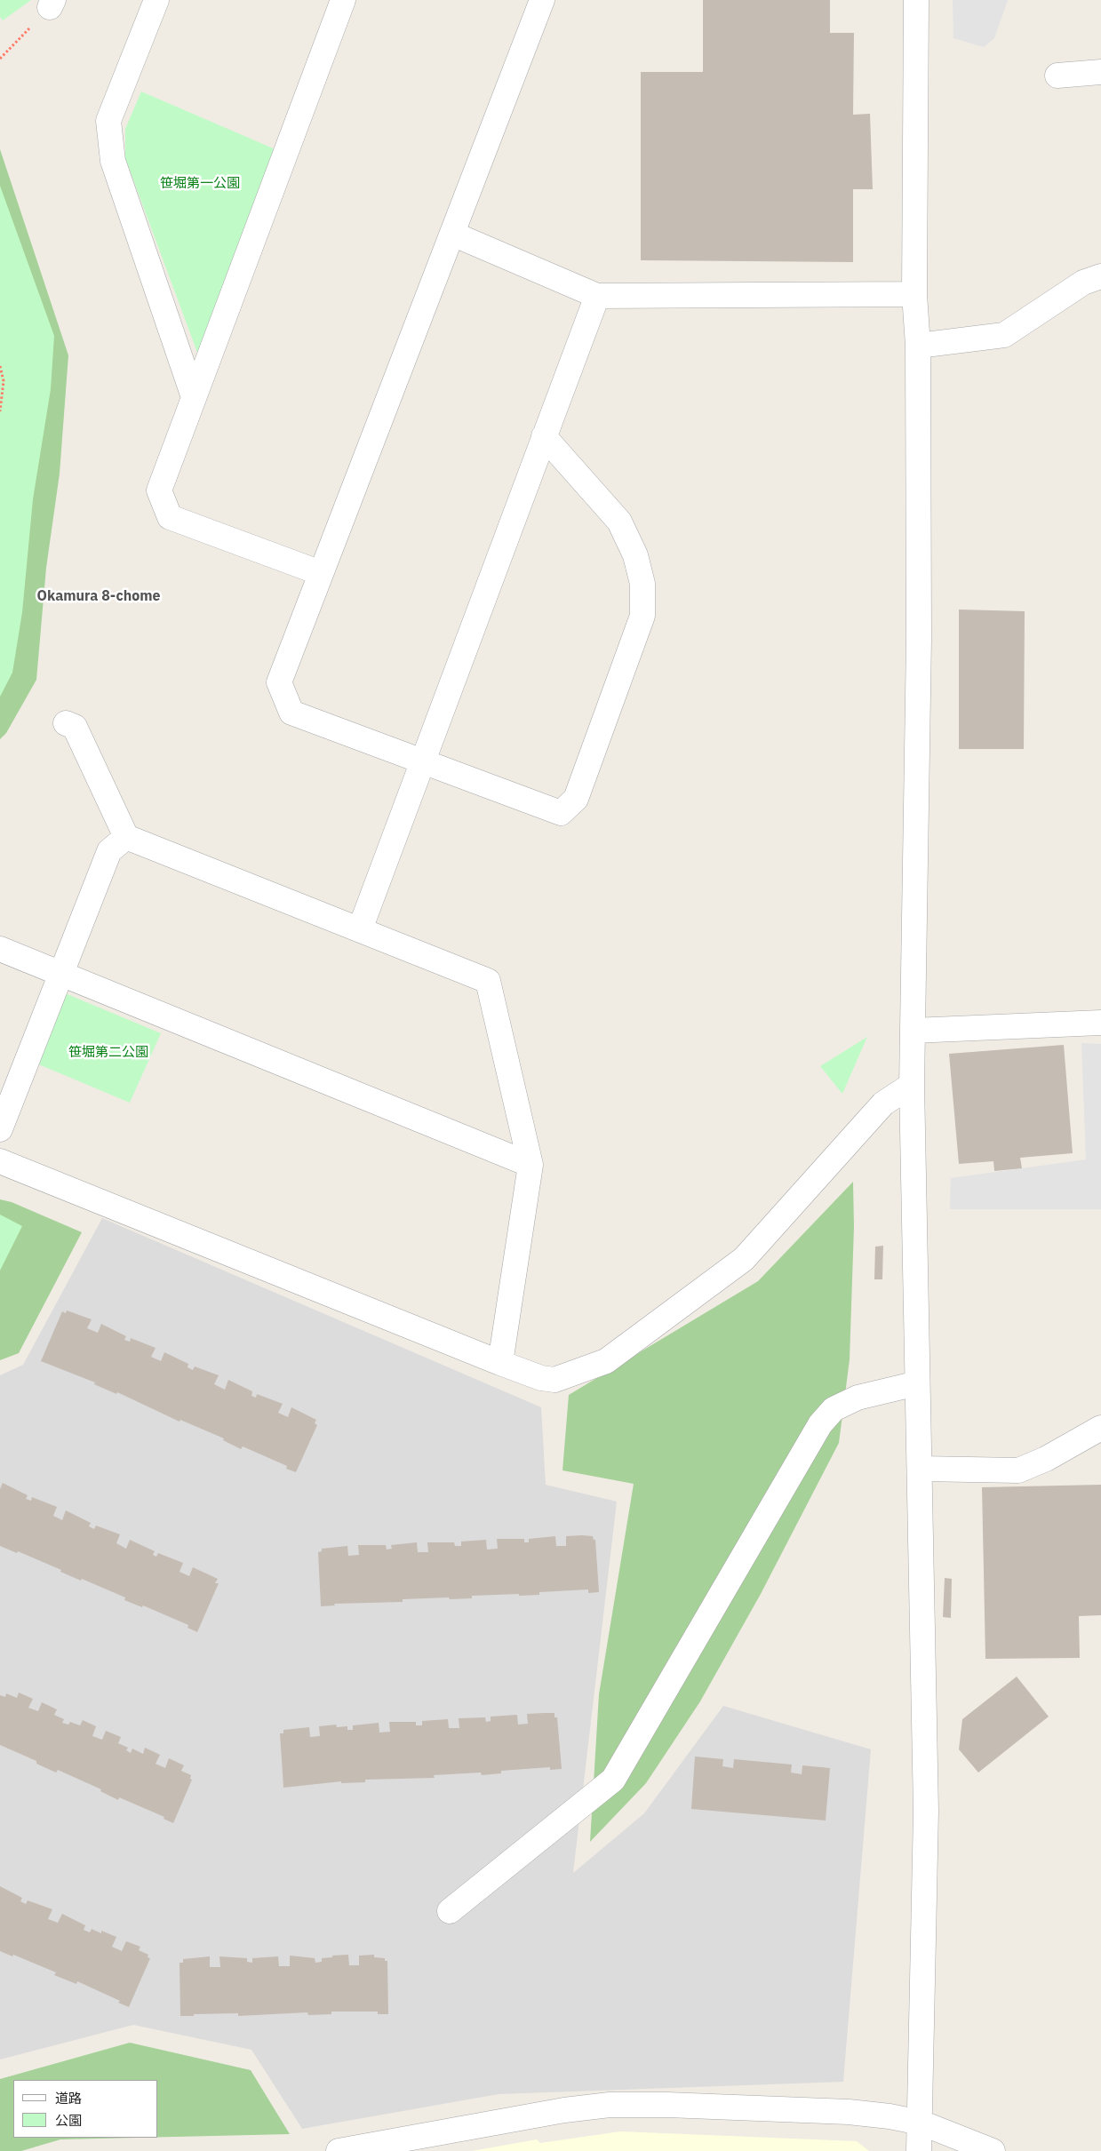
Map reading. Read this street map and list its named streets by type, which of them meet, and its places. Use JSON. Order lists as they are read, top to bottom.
{
  "districts": ["Okamura 8-chome"],
  "parks": ["笹堀第一公園", "笹堀第二公園"],
  "legend": ["道路", "公園"]
}
